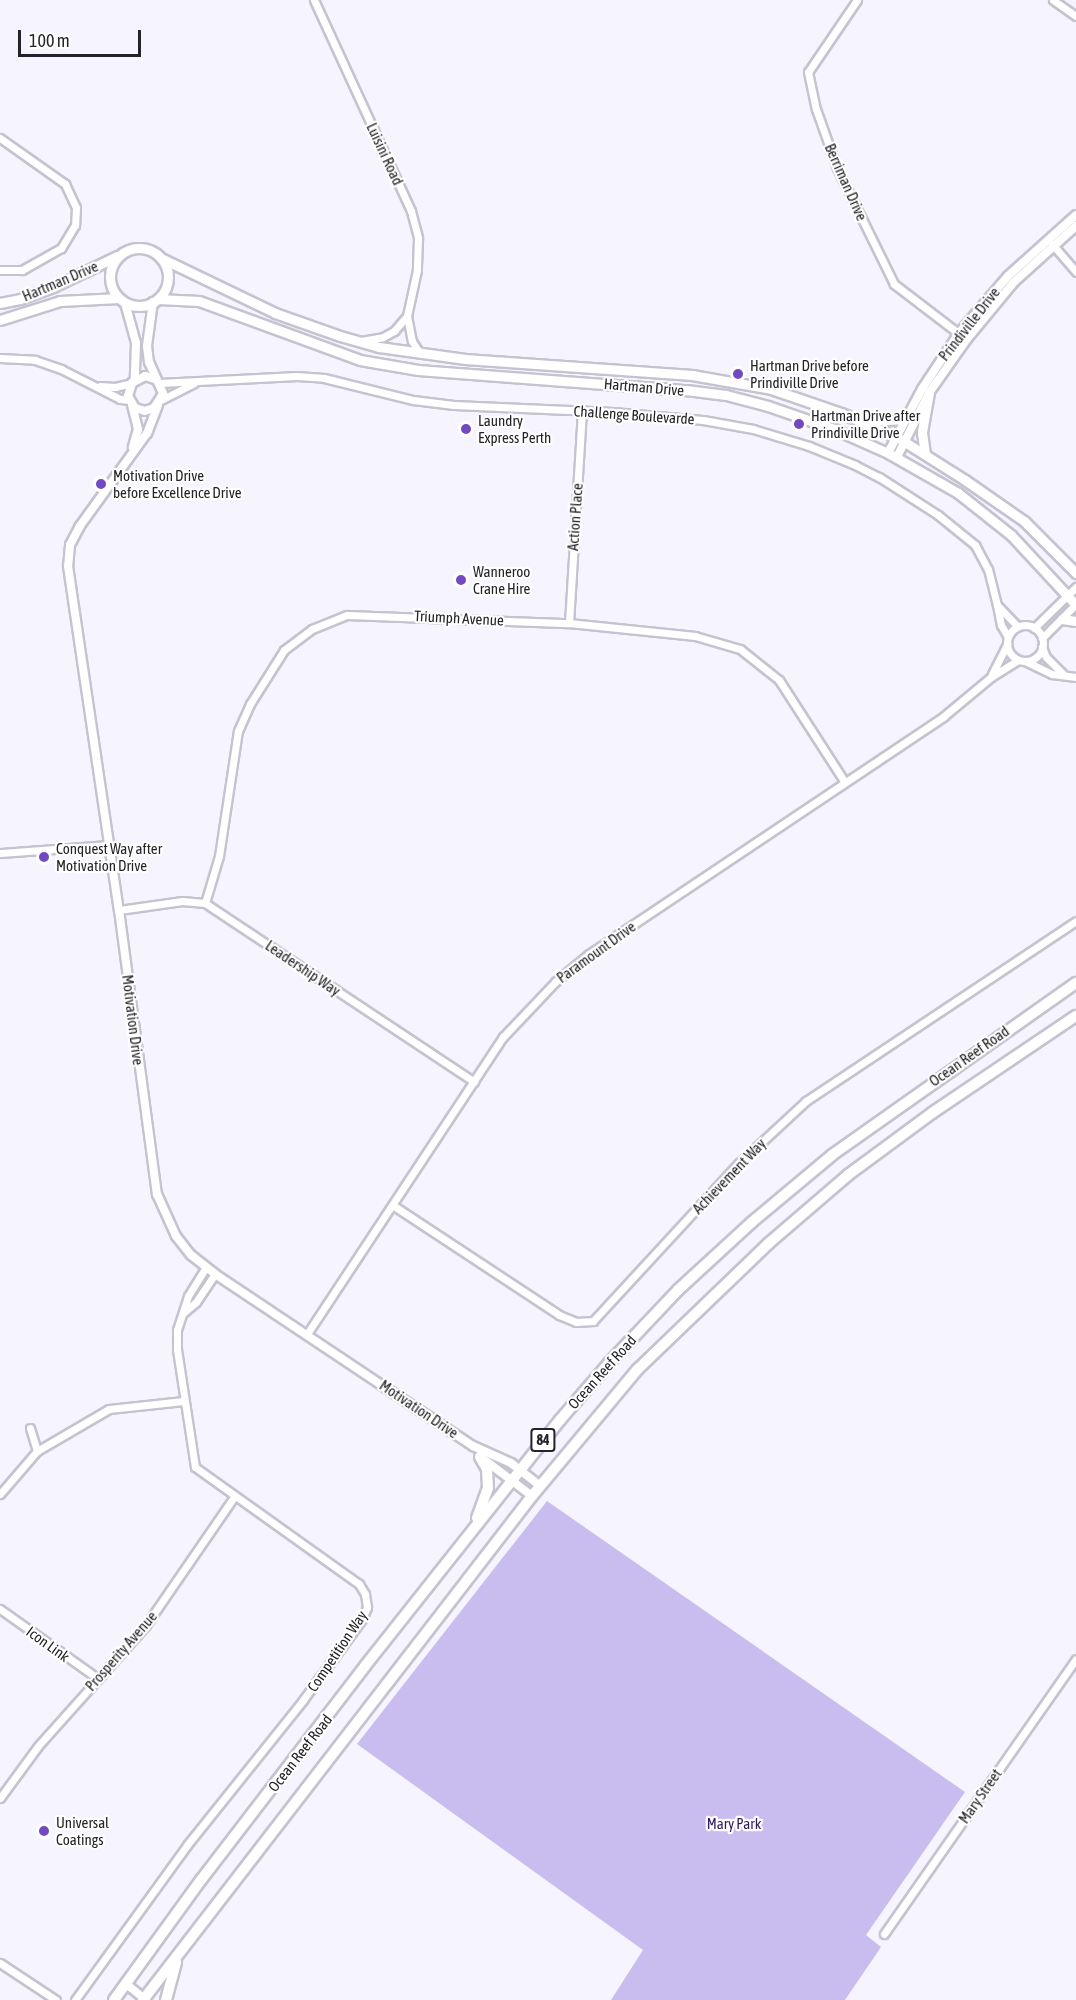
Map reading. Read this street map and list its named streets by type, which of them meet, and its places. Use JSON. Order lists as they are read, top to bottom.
{
  "streets": {
    "main road": ["Hartman Drive", "Ocean Reef Road", "84"],
    "street": [
      "Luisini Road",
      "Berriman Drive",
      "Prindiville Drive",
      "Challenge Boulevarde",
      "Action Place",
      "Triumph Avenue",
      "Paramount Drive",
      "Leadership Way",
      "Motivation Drive",
      "Achievement Way",
      "Icon Link",
      "Prosperity Avenue",
      "Competition Way",
      "Mary Street"
    ]
  },
  "crossings": [
    ["Luisini Road", "Hartman Drive"],
    ["Berriman Drive", "Prindiville Drive"],
    ["Hartman Drive", "Prindiville Drive"],
    ["Challenge Boulevarde", "Action Place"],
    ["Challenge Boulevarde", "Paramount Drive"],
    ["Challenge Boulevarde", "Motivation Drive"],
    ["Action Place", "Triumph Avenue"],
    ["Triumph Avenue", "Paramount Drive"],
    ["Triumph Avenue", "Leadership Way"],
    ["Paramount Drive", "Leadership Way"],
    ["Paramount Drive", "Motivation Drive"],
    ["Paramount Drive", "Achievement Way"],
    ["Motivation Drive", "Ocean Reef Road"],
    ["Motivation Drive", "Competition Way"],
    ["Icon Link", "Prosperity Avenue"],
    ["Prosperity Avenue", "Competition Way"]
  ],
  "parks": ["Mary Park"],
  "places": [
    "Hartman Drive before Prindiville Drive",
    "Hartman Drive after Prindiville Drive",
    "Laundry Express Perth",
    "Motivation Drive before Excellence Drive",
    "Wanneroo Crane Hire",
    "Conquest Way after Motivation Drive",
    "Universal Coatings"
  ],
  "scale_bar": "100 m"
}
